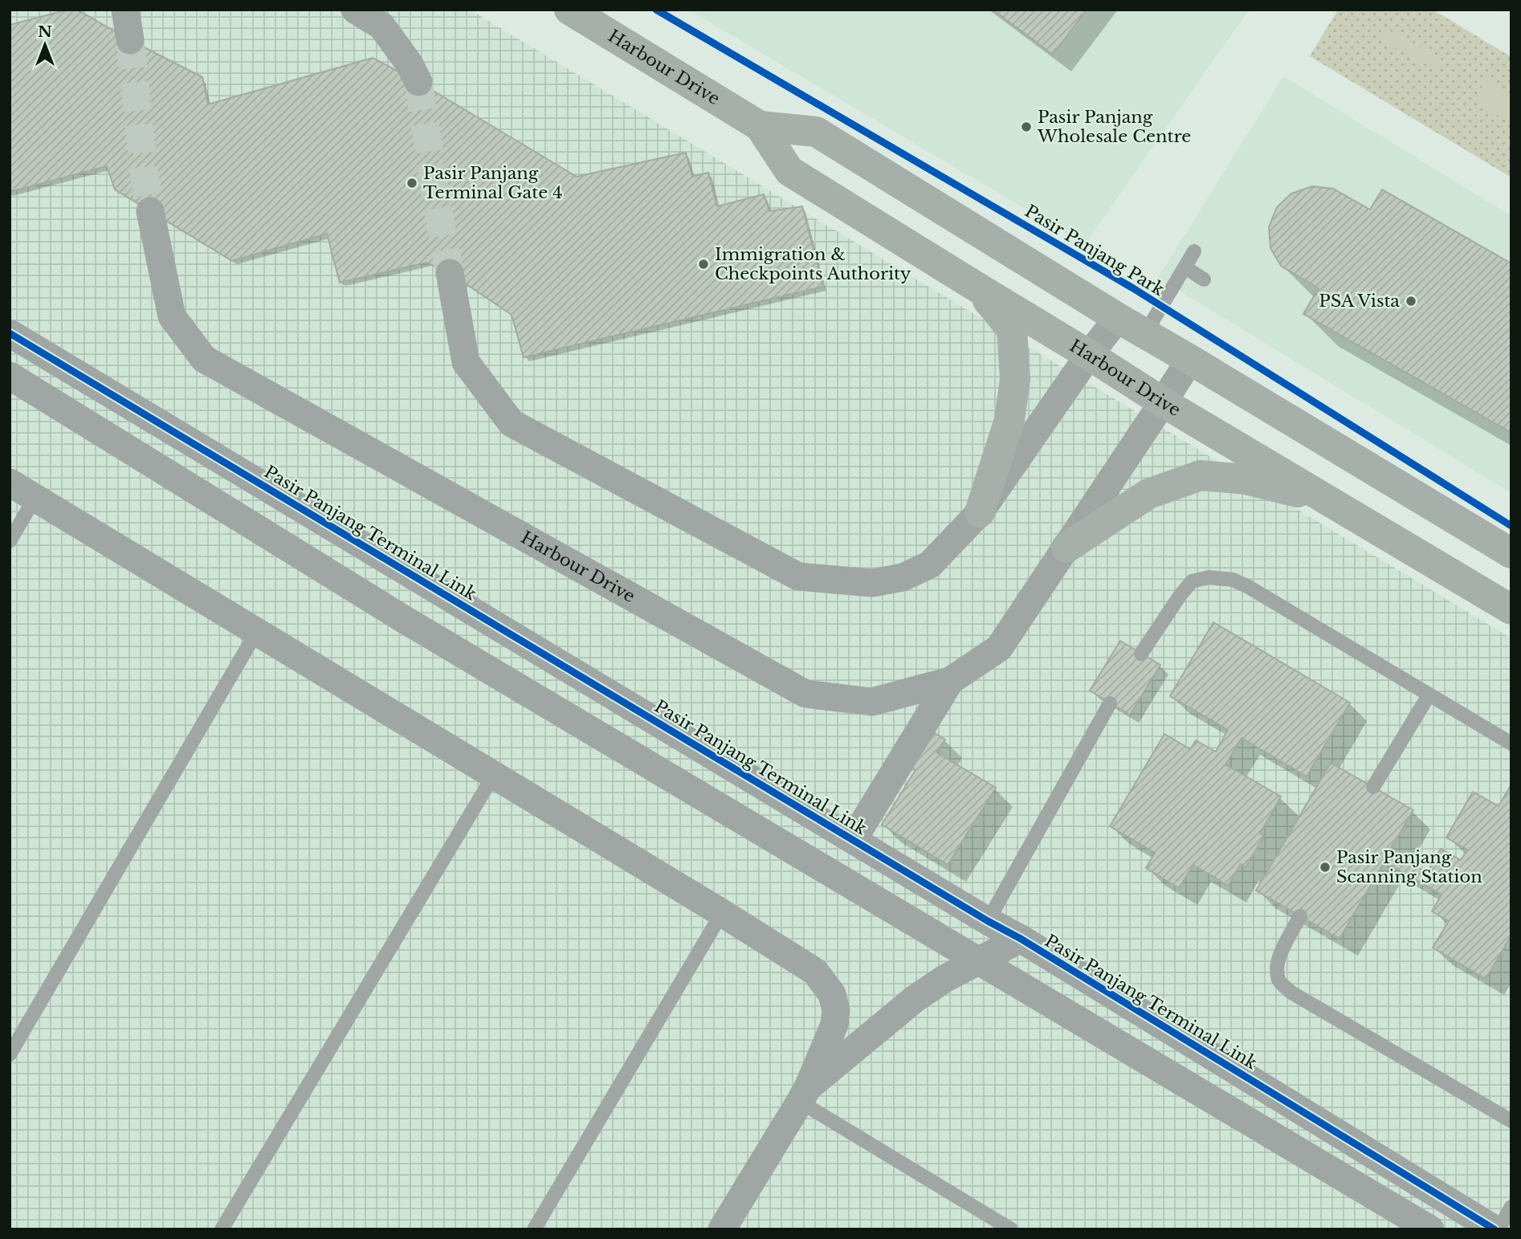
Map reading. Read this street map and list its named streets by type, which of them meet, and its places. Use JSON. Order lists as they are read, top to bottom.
{
  "streets": {
    "main road": ["Harbour Drive"],
    "street": ["Pasir Panjang Terminal Link"],
    "cycle path": ["Pasir Panjang Park"]
  },
  "places": [
    "Pasir Panjang Wholesale Centre",
    "Pasir Panjang Terminal Gate 4",
    "Immigration & Checkpoints Authority",
    "PSA Vista",
    "Pasir Panjang Scanning Station"
  ],
  "north": "top"
}
